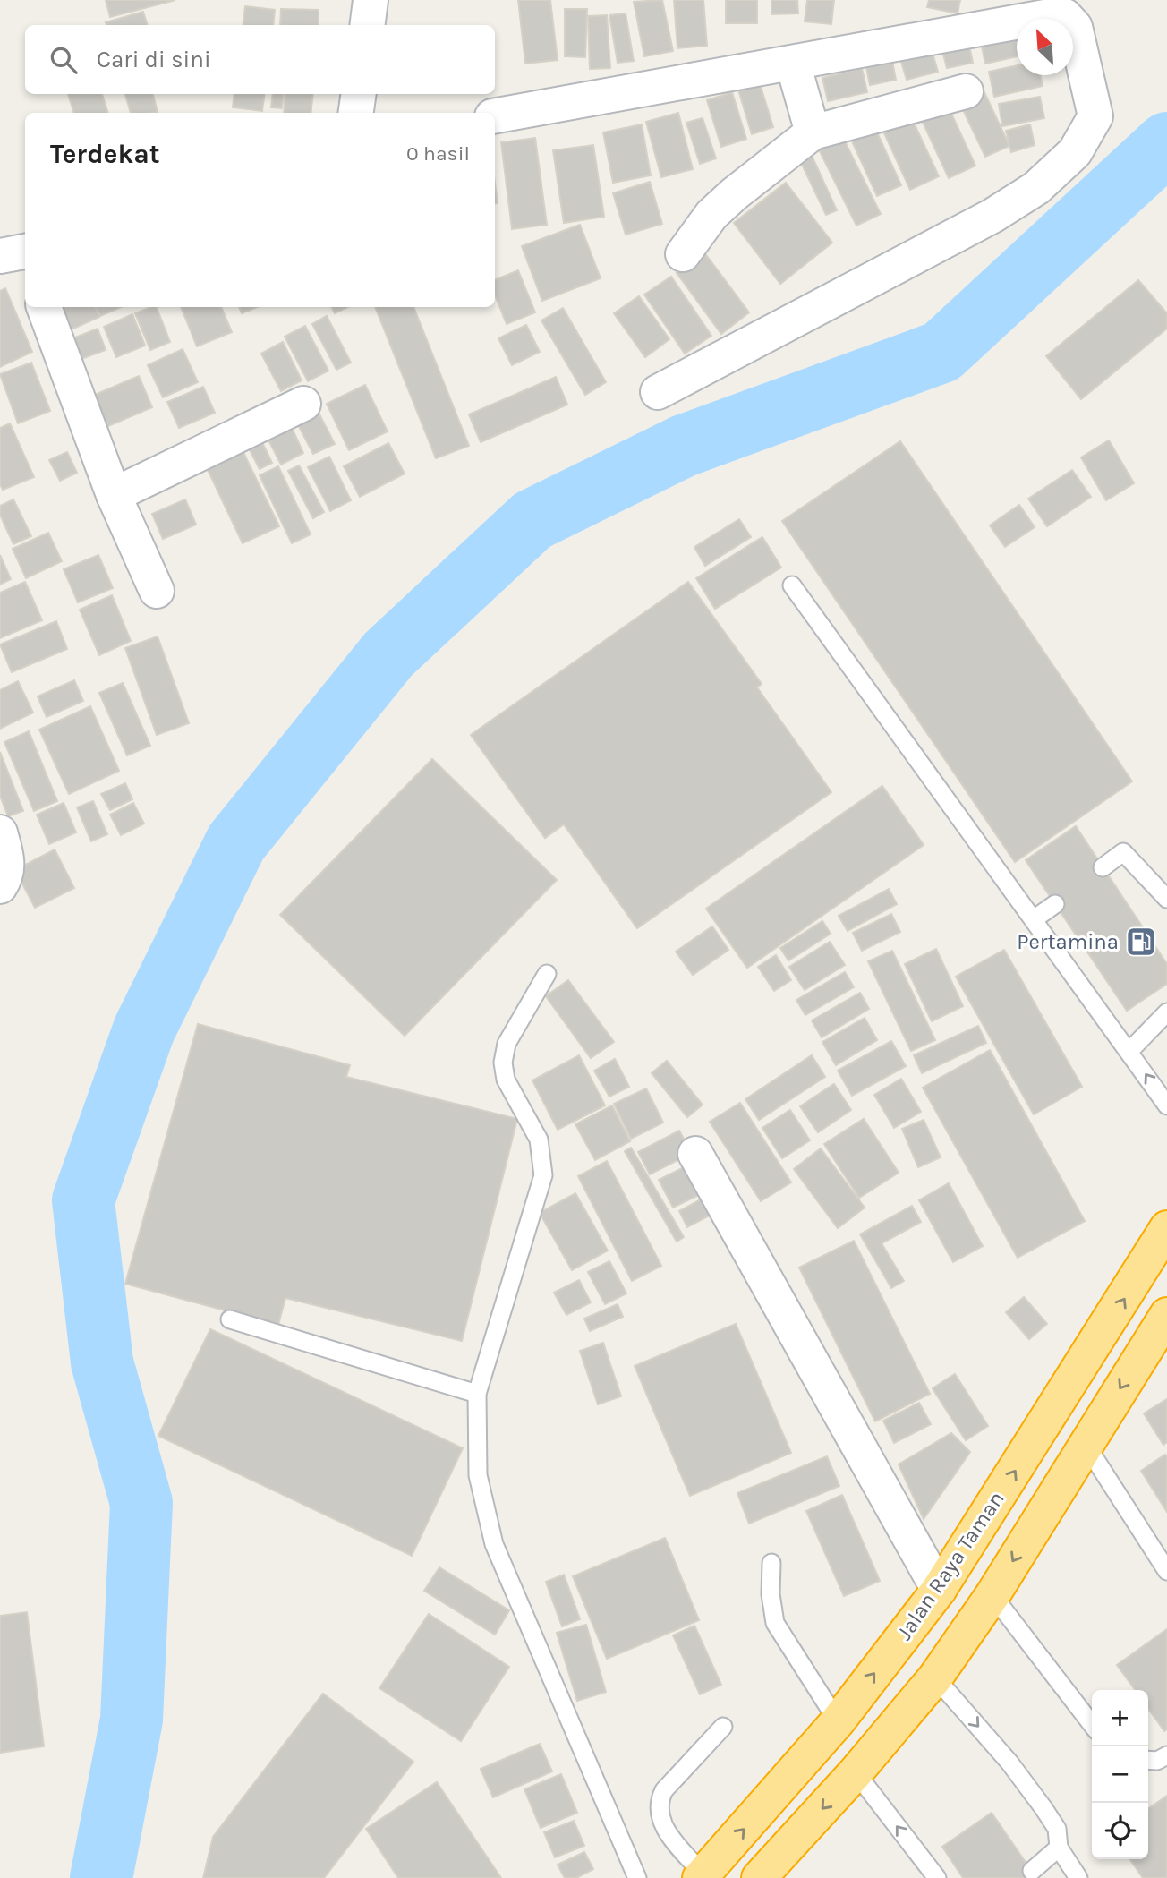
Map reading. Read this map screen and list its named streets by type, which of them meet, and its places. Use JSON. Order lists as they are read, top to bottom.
{
  "streets": {
    "highway": ["Jalan Raya Taman"]
  },
  "places": {
    "fuel station": ["Pertamina"]
  },
  "north": "top left",
  "page": {
    "search": "Cari di sini",
    "heading": ["Terdekat", "0 hasil"],
    "map_buttons": ["+", "−"]
  }
}
